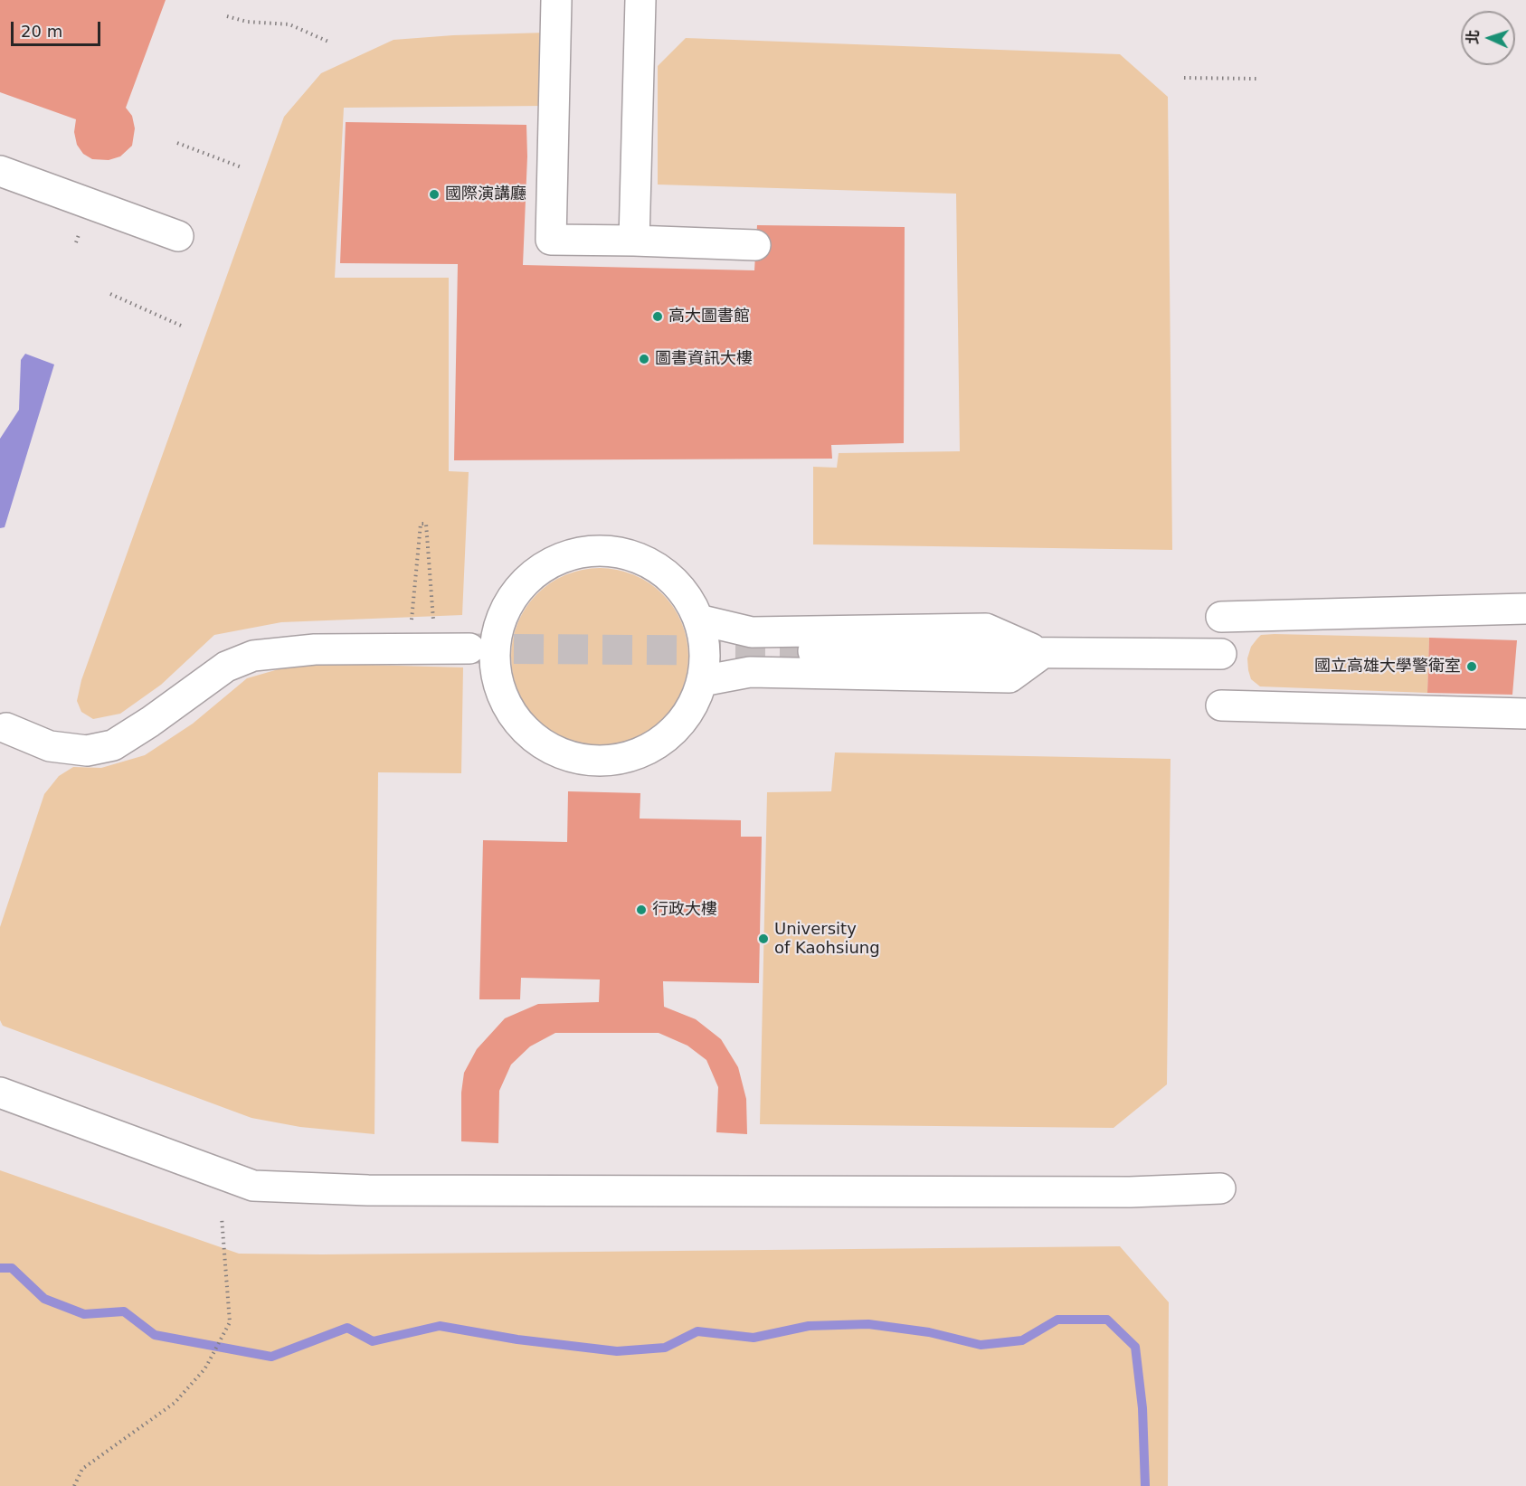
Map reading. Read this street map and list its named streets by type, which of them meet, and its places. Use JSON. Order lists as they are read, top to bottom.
{
  "places": [
    "國際演講廳",
    "高大圖書館",
    "圖書資訊大樓",
    "國立高雄大學警衛室",
    "行政大樓",
    "University of Kaohsiung"
  ],
  "scale_bar": "20 m",
  "north": "left"
}
